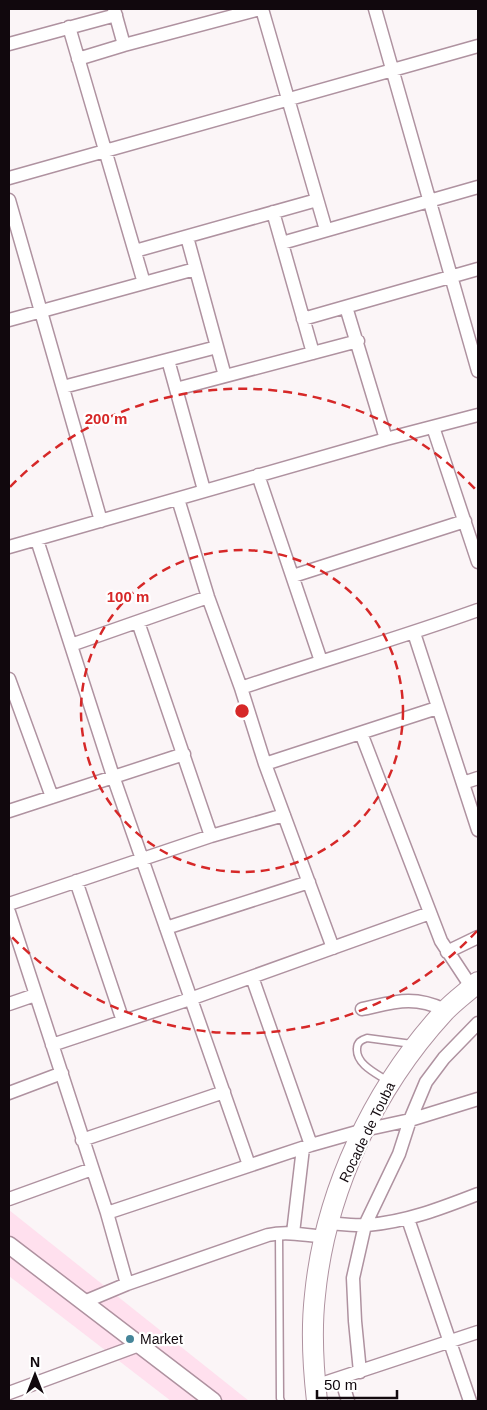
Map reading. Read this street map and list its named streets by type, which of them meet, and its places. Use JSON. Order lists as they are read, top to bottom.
{
  "streets": {
    "main road": ["Rocade de Touba"]
  },
  "places": ["Market"],
  "scale_bar": "50 m",
  "north": "top",
  "rings": ["200 m", "100 m"]
}
